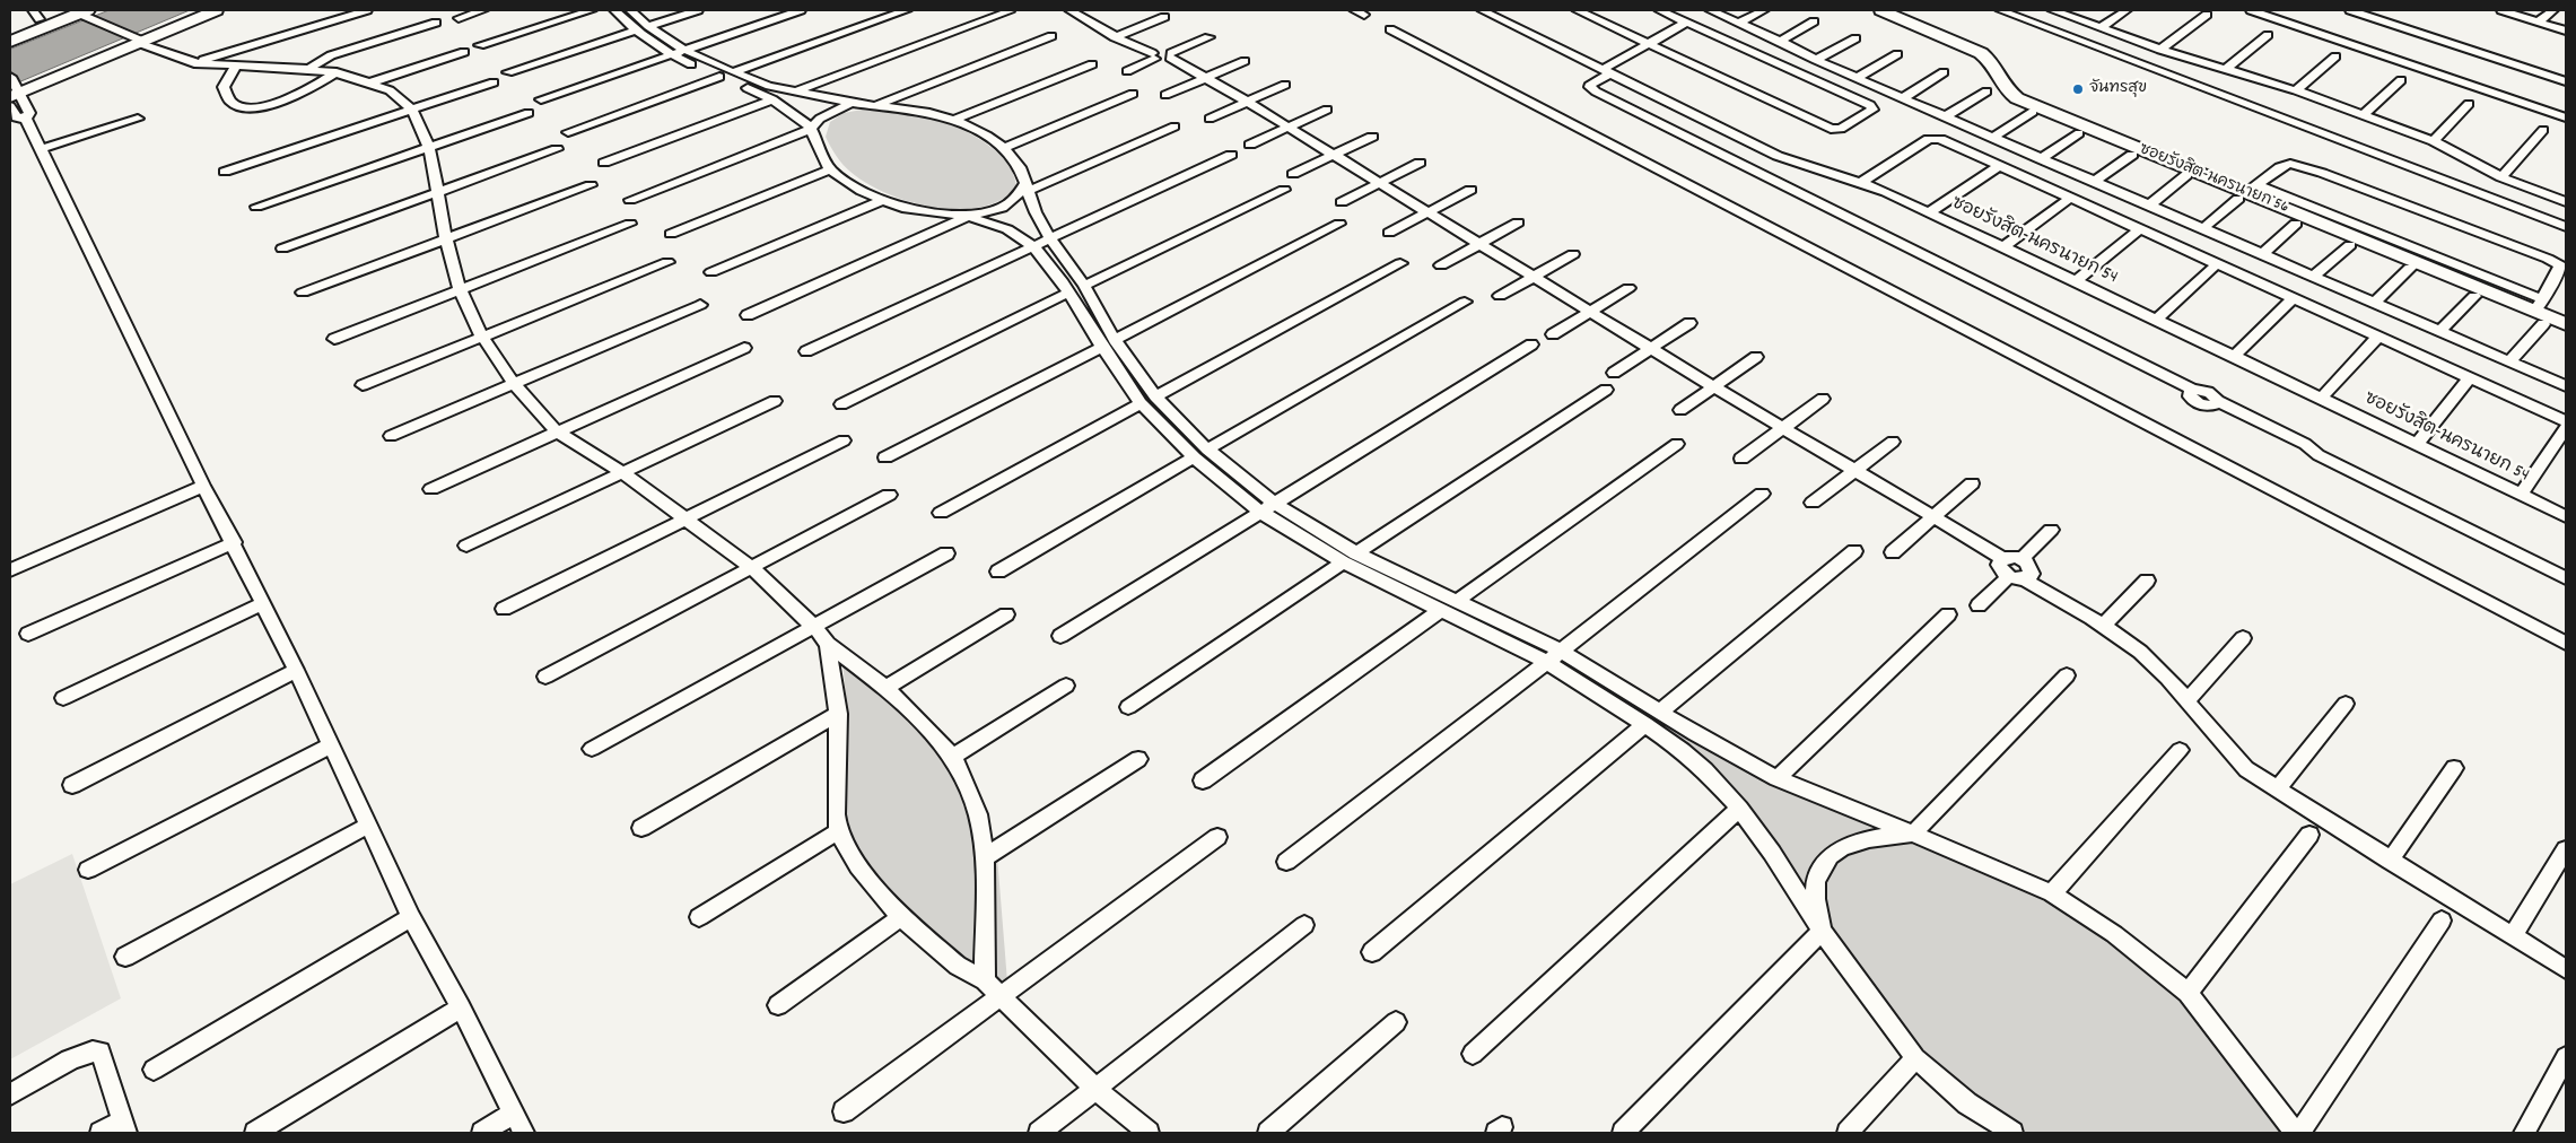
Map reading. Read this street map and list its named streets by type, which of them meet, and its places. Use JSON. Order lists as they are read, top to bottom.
{
  "streets": {
    "street": ["ซอยรังสิต-นครนายก 56", "ซอยรังสิต-นครนายก 54"]
  },
  "places": ["จันทรสุข"]
}
